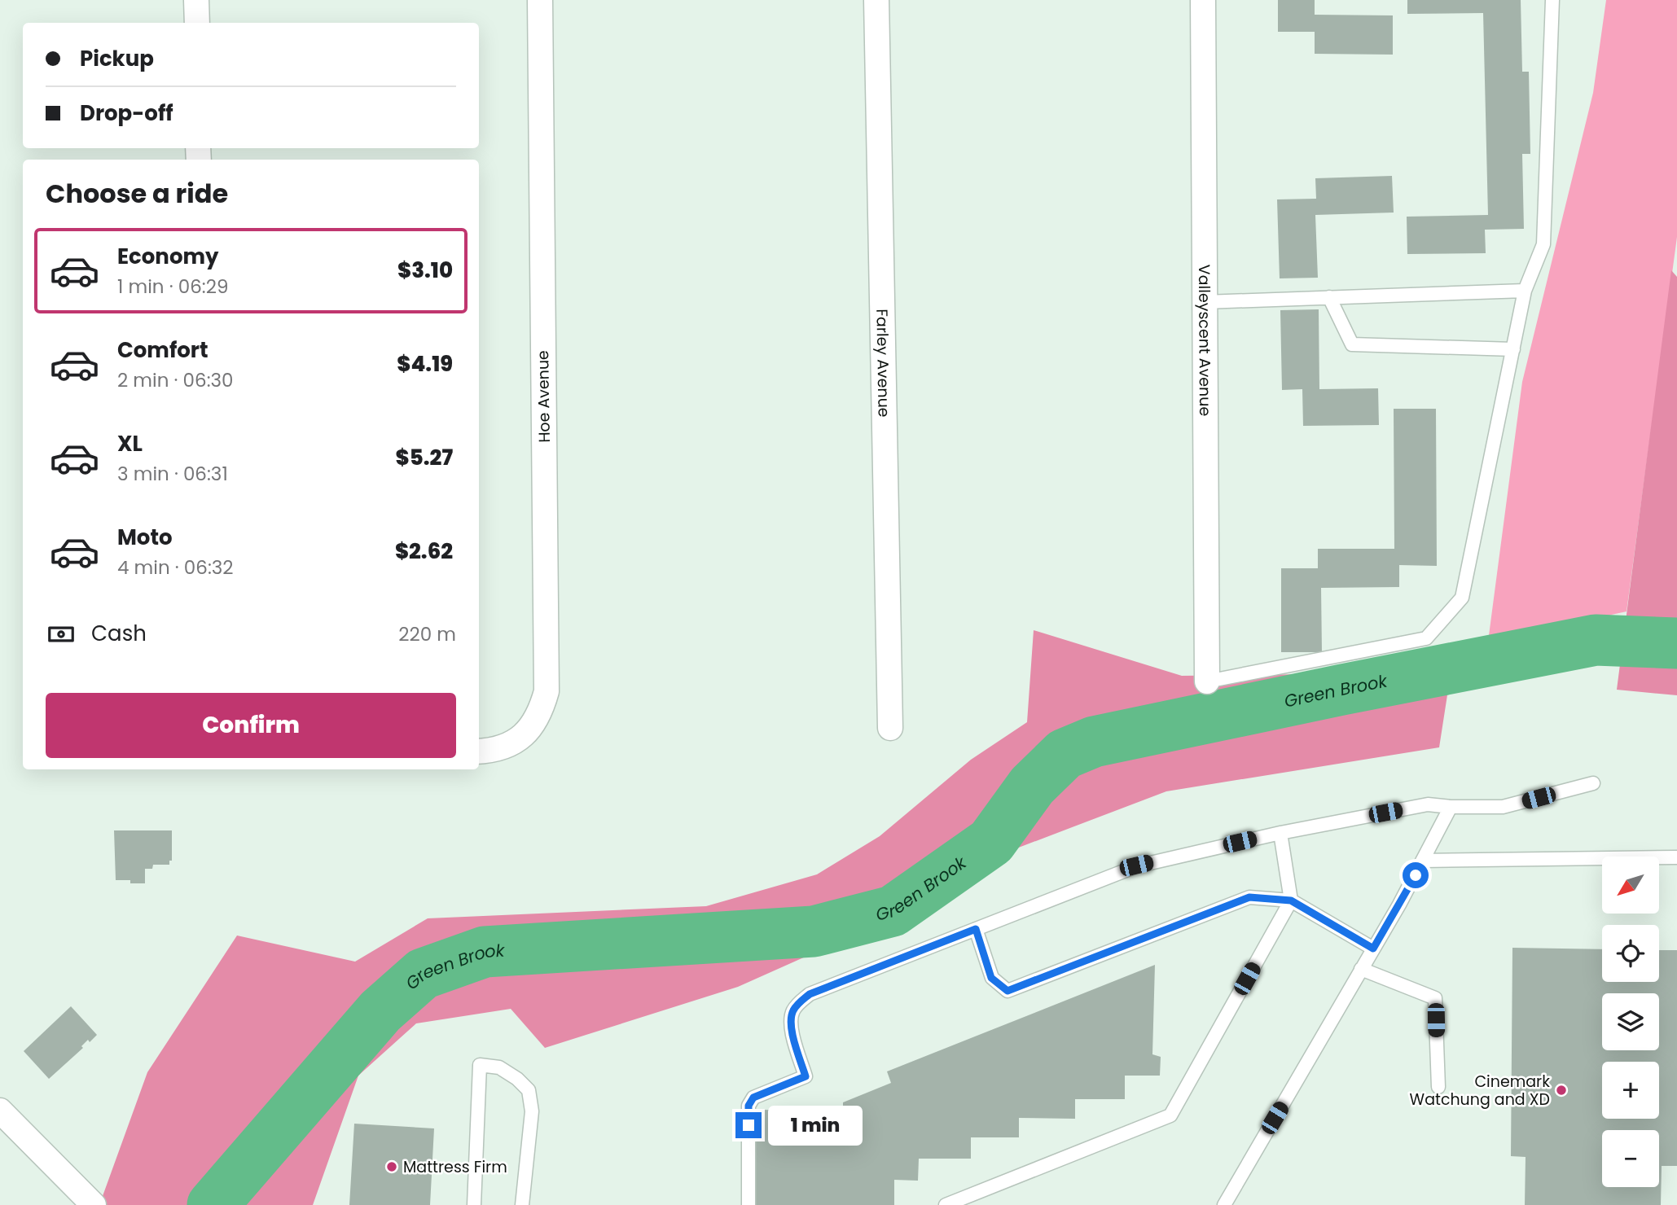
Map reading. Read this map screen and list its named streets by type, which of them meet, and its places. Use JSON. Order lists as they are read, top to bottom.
{
  "streets": {
    "street": ["Valleyscent Avenue", "Farley Avenue", "Hoe Avenue"]
  },
  "water": ["Green Brook"],
  "places": ["Cinemark Watchung and XD", "Mattress Firm"],
  "north": "bottom left",
  "page": {
    "banner": ["Pickup", "Drop-off"],
    "heading": "Choose a ride",
    "list": [
      {
        "name": "Economy",
        "note": "1 min · 06:29",
        "value": "$3.10"
      },
      {
        "name": "Comfort",
        "note": "2 min · 06:30",
        "value": "$4.19"
      },
      {
        "name": "XL",
        "note": "3 min · 06:31",
        "value": "$5.27"
      },
      {
        "name": "Moto",
        "note": "4 min · 06:32",
        "value": "$2.62"
      }
    ],
    "pay": ["Cash", "220 m"],
    "buttons": "Confirm",
    "map_buttons": ["+", "−"],
    "bubble": "1 min"
  }
}
